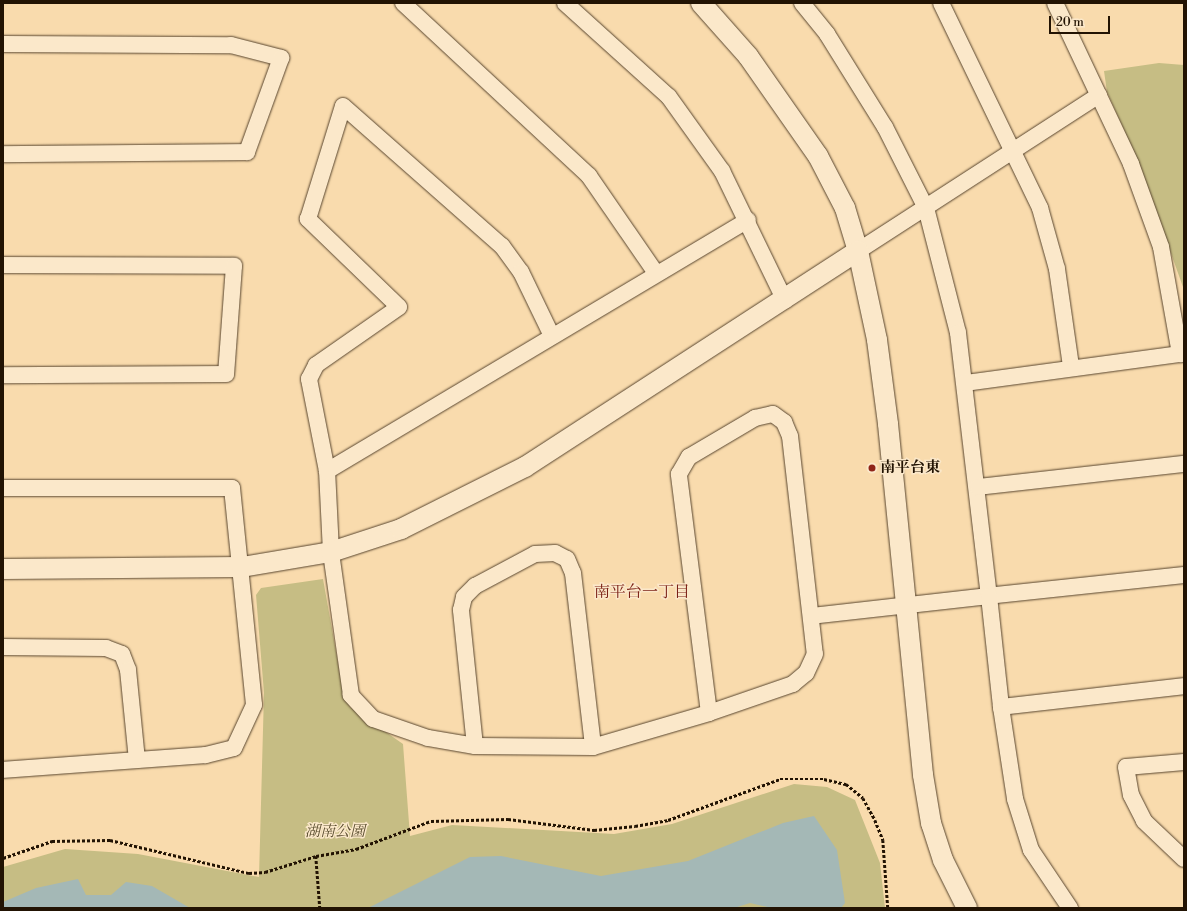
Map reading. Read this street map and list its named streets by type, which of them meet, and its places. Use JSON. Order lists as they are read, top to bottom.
{
  "districts": ["南平台一丁目"],
  "parks": ["湖南公園"],
  "places": ["南平台東"],
  "scale_bar": "20 m"
}
